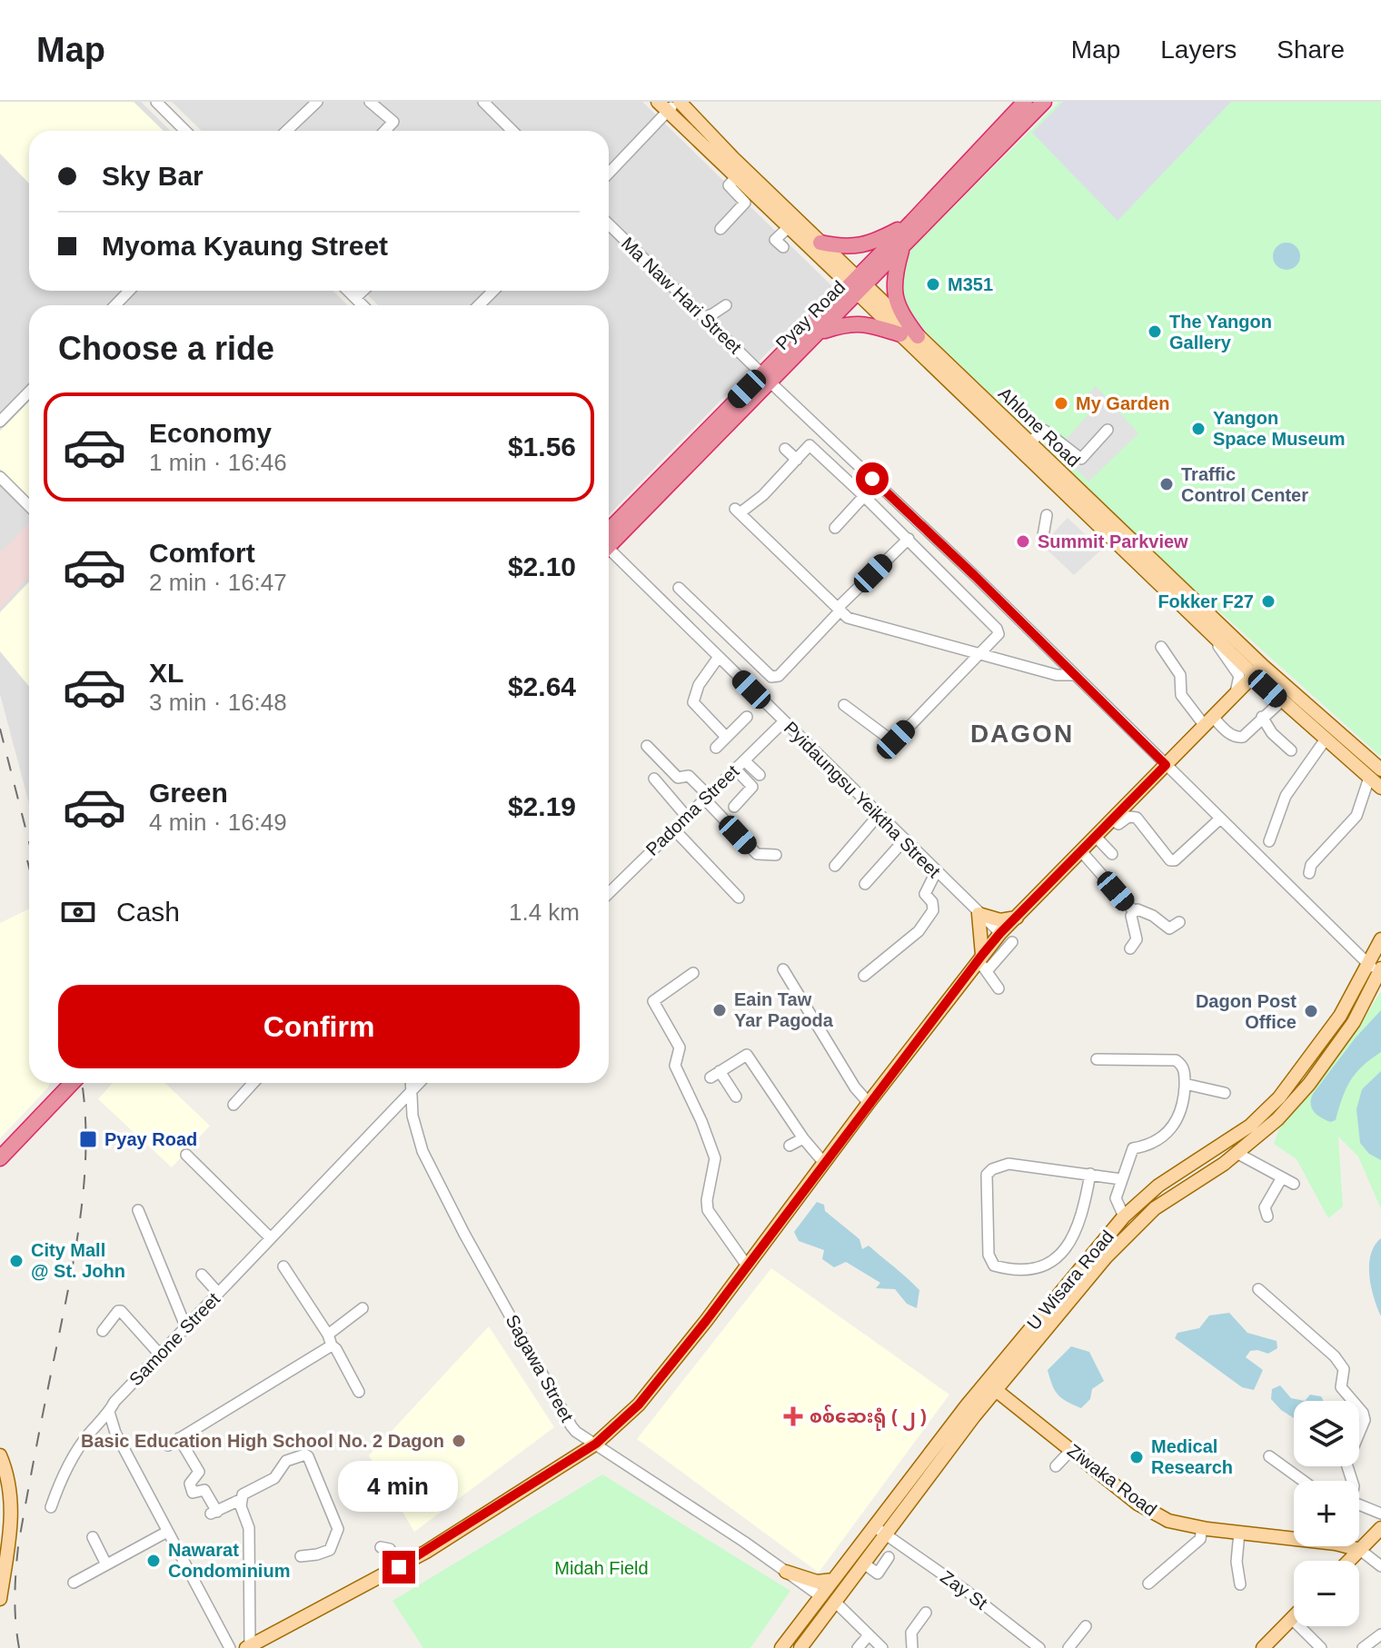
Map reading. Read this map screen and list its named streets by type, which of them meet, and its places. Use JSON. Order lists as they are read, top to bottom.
{
  "streets": {
    "highway": ["Pyay Road"],
    "main road": ["Ahlone Road", "U Wisara Road", "Ziwaka Road"],
    "street": [
      "Ma Naw Hari Street",
      "Pyidaungsu Yeiktha Street",
      "Padoma Street",
      "Samone Street",
      "Sagawa Street",
      "Zay St"
    ]
  },
  "crossings": [
    ["Ma Naw Hari Street", "Pyay Road"],
    ["Ma Naw Hari Street", "U Wisara Road"],
    ["Pyay Road", "Ahlone Road"],
    ["Pyidaungsu Yeiktha Street", "Padoma Street"],
    ["U Wisara Road", "Sagawa Street"],
    ["U Wisara Road", "Ziwaka Road"],
    ["U Wisara Road", "Zay St"],
    ["Samone Street", "Sagawa Street"]
  ],
  "districts": ["DAGON"],
  "parks": ["Midah Field"],
  "places": {
    "other": [
      "M351",
      "The Yangon Gallery",
      "My Garden",
      "Yangon Space Museum",
      "Traffic Control Center",
      "Summit Parkview",
      "Fokker F27",
      "Eain Taw Yar Pagoda",
      "Dagon Post Office",
      "City Mall @ St. John",
      "Basic Education High School No. 2 Dagon",
      "Medical Research",
      "Nawarat Condominium"
    ],
    "transit": ["Pyay Road"],
    "health": ["စစ်ဆေးရုံ ( ၂ )"]
  },
  "page": {
    "header": "Map",
    "nav": ["Map", "Layers", "Share"],
    "banner": ["Sky Bar", "Myoma Kyaung Street"],
    "heading": "Choose a ride",
    "list": [
      {
        "name": "Economy",
        "note": "1 min · 16:46",
        "value": "$1.56"
      },
      {
        "name": "Comfort",
        "note": "2 min · 16:47",
        "value": "$2.10"
      },
      {
        "name": "XL",
        "note": "3 min · 16:48",
        "value": "$2.64"
      },
      {
        "name": "Green",
        "note": "4 min · 16:49",
        "value": "$2.19"
      }
    ],
    "pay": ["Cash", "1.4 km"],
    "buttons": "Confirm",
    "map_buttons": ["+", "−"],
    "bubble": "4 min"
  }
}
